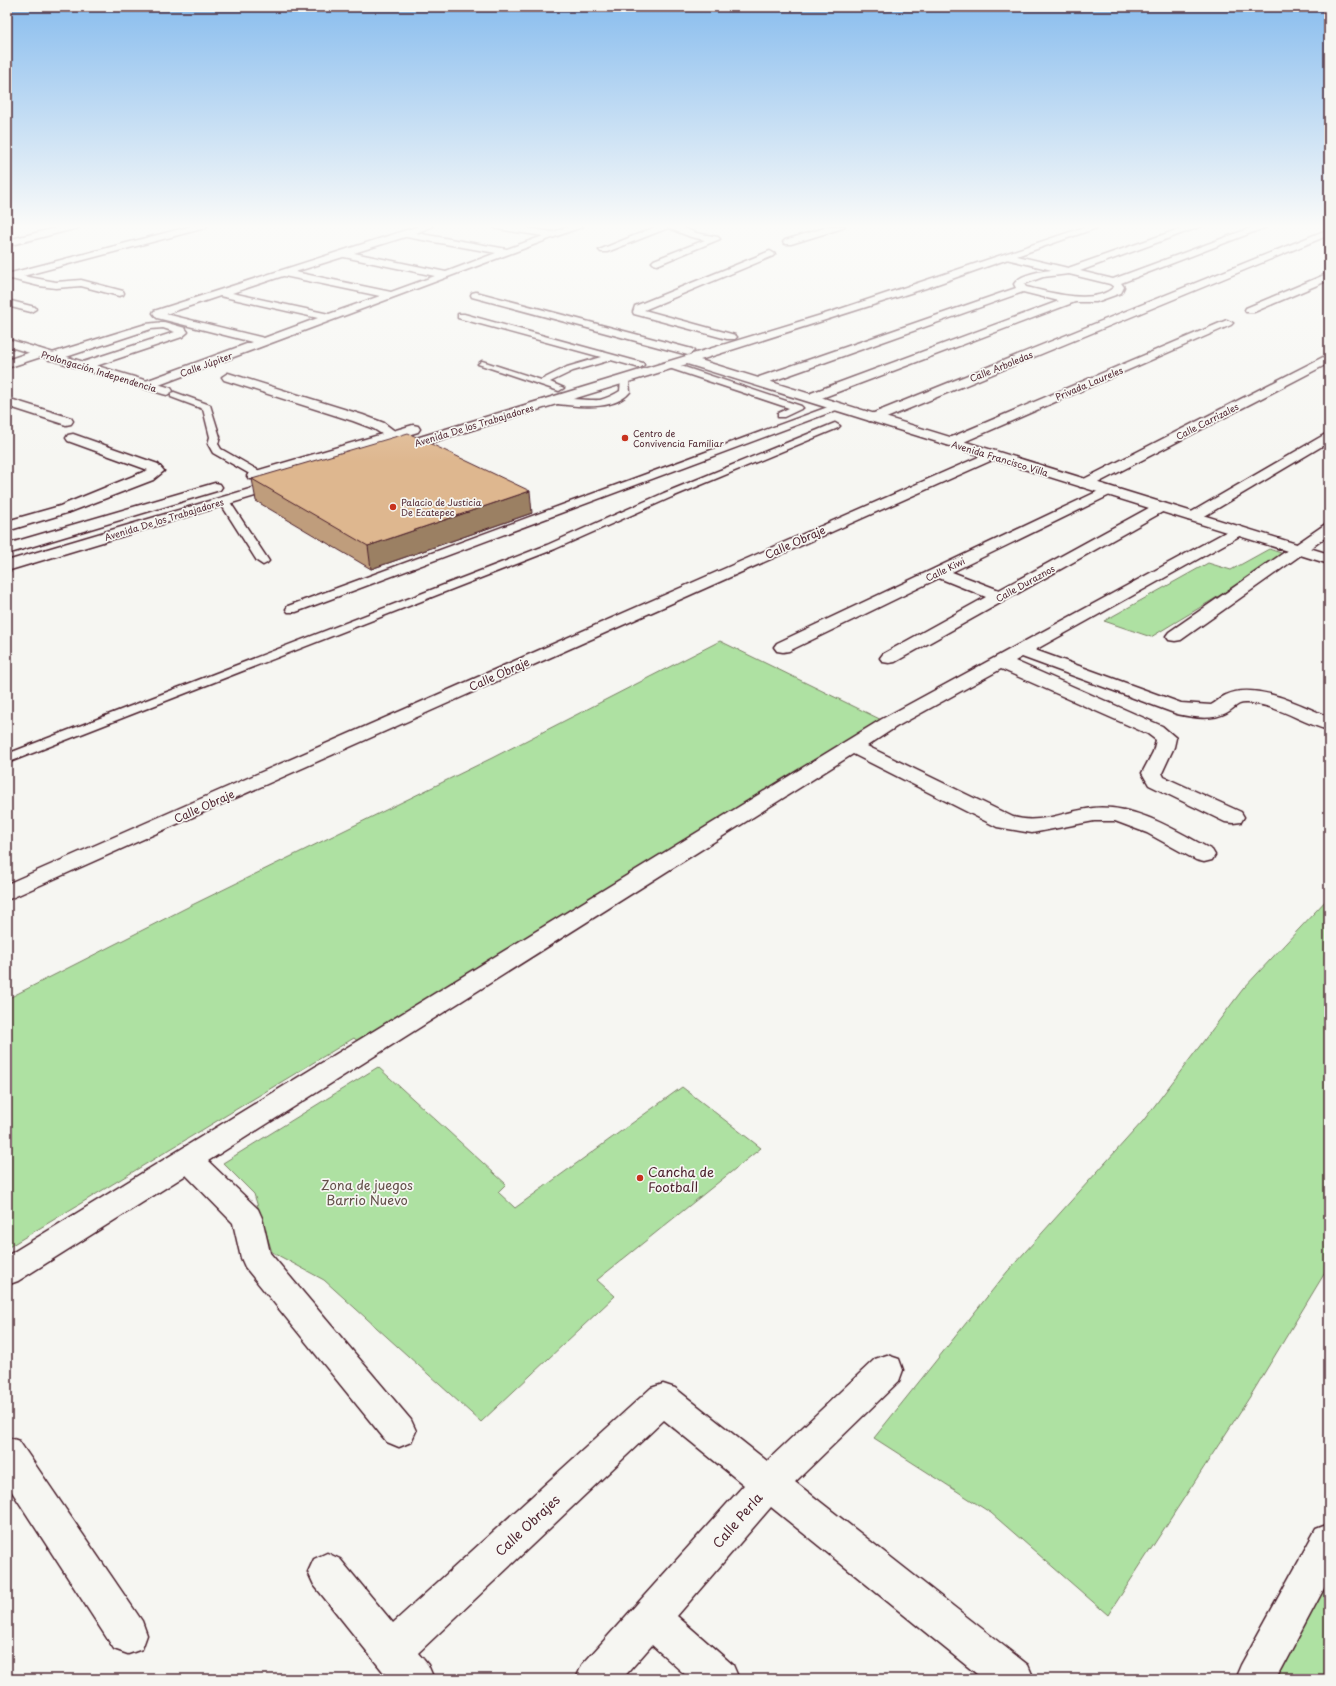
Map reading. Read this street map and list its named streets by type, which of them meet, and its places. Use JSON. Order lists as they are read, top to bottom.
{
  "streets": {
    "street": [
      "Calle Júpiter",
      "Calle Arboledas",
      "Prolongación Independencia",
      "Privada Laureles",
      "Calle Carrizales",
      "Avenida De los Trabajadores",
      "Avenida Francisco Villa",
      "Calle Obraje",
      "Calle Kiwi",
      "Calle Duraznos",
      "Calle Perla",
      "Calle Obrajes"
    ]
  },
  "crossings": [
    ["Calle Júpiter", "Prolongación Independencia"],
    ["Calle Arboledas", "Avenida Francisco Villa"],
    ["Privada Laureles", "Avenida Francisco Villa"],
    ["Calle Carrizales", "Avenida Francisco Villa"],
    ["Avenida De los Trabajadores", "Avenida Francisco Villa"],
    ["Avenida Francisco Villa", "Calle Obraje"],
    ["Avenida Francisco Villa", "Calle Kiwi"],
    ["Avenida Francisco Villa", "Calle Duraznos"],
    ["Calle Perla", "Calle Obrajes"]
  ],
  "parks": ["Zona de juegos Barrio Nuevo"],
  "places": ["Centro de Convivencia Familiar", "Palacio de Justicia De Ecatepec", "Cancha de Football"]
}
